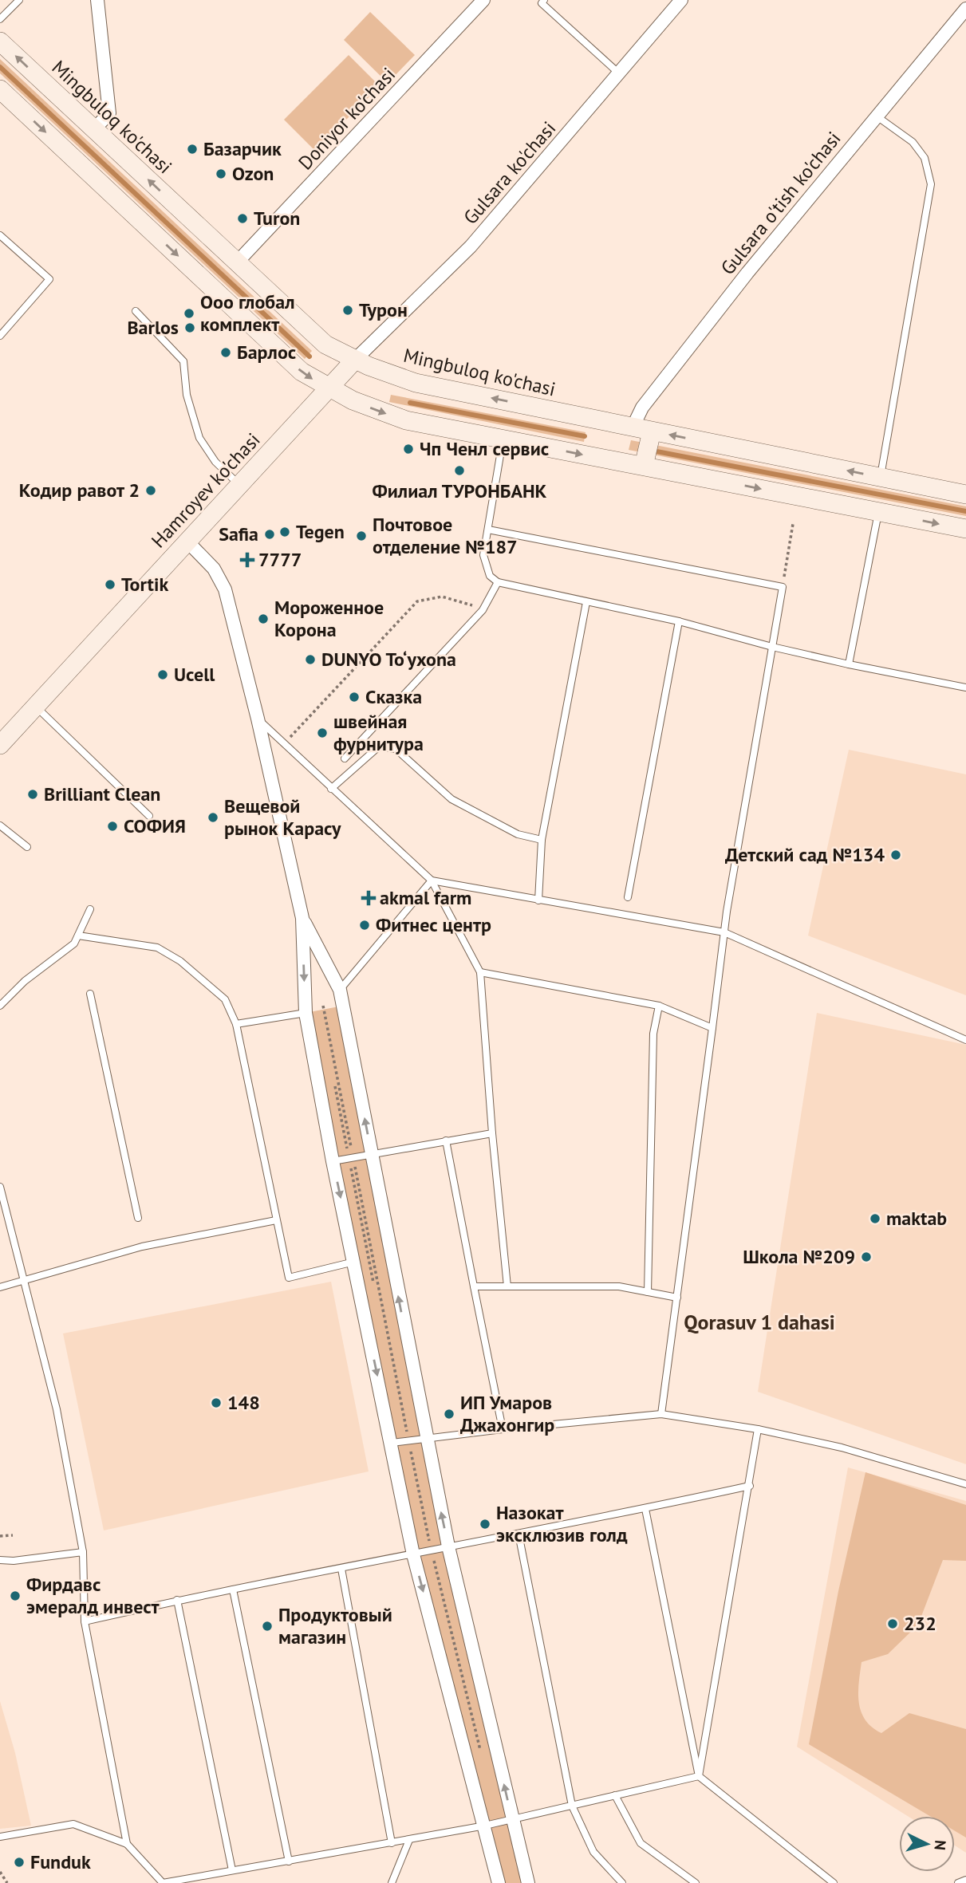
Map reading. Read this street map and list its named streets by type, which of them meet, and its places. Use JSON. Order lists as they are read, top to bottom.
{
  "streets": {
    "main road": ["Mingbuloq ko'chasi", "Hamroyev ko'chasi"],
    "street": ["Doniyor ko'chasi", "Gulsara ko'chasi", "Gulsara o'tish ko'chasi"]
  },
  "crossings": [
    ["Mingbuloq ko'chasi", "Doniyor ko'chasi"],
    ["Mingbuloq ko'chasi", "Gulsara ko'chasi"],
    ["Mingbuloq ko'chasi", "Gulsara o'tish ko'chasi"],
    ["Mingbuloq ko'chasi", "Hamroyev ko'chasi"],
    ["Gulsara ko'chasi", "Hamroyev ko'chasi"]
  ],
  "districts": ["Qorasuv 1 dahasi"],
  "places": {
    "other": [
      "Базарчик",
      "Ozon",
      "Turon",
      "Турон",
      "Ооо глобал комплект",
      "Barlos",
      "Барлос",
      "Чп Ченл сервис",
      "Филиал ТУРОНБАНК",
      "Кодир равот 2",
      "Tegen",
      "Safia",
      "Почтовое отделение №187",
      "Tortik",
      "Мороженное Корона",
      "DUNYO To‘yxona",
      "Ucell",
      "Сказка",
      "швейная фурнитура",
      "Brilliant Clean",
      "Вещевой рынок Карасу",
      "СОФИЯ",
      "Детский сад №134",
      "Фитнес центр",
      "maktab",
      "Школа №209",
      "148",
      "ИП Умаров Джахонгир",
      "Назокат эксклюзив голд",
      "Фирдавс эмералд инвест",
      "232",
      "Продуктовый магазин",
      "Funduk"
    ],
    "health": ["7777", "akmal farm"]
  },
  "north": "right"
}
